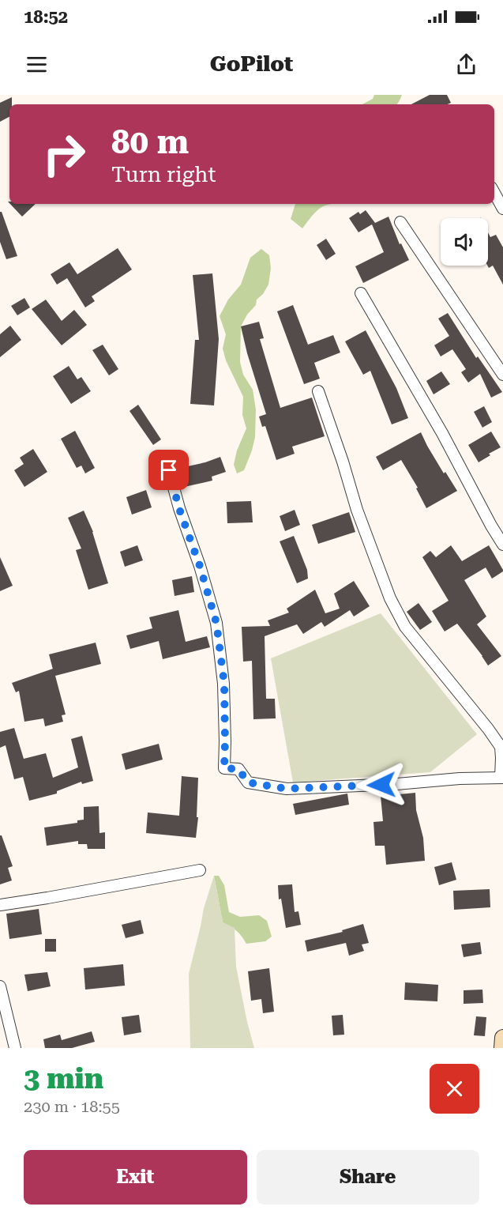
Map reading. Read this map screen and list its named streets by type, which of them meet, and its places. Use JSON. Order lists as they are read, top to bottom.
{
  "page": {
    "status": "18:52",
    "header": "GoPilot",
    "turn": ["80 m", "Turn right"],
    "heading": ["3 min", "230 m · 18:55"],
    "buttons": ["Exit", "Share"]
  }
}
